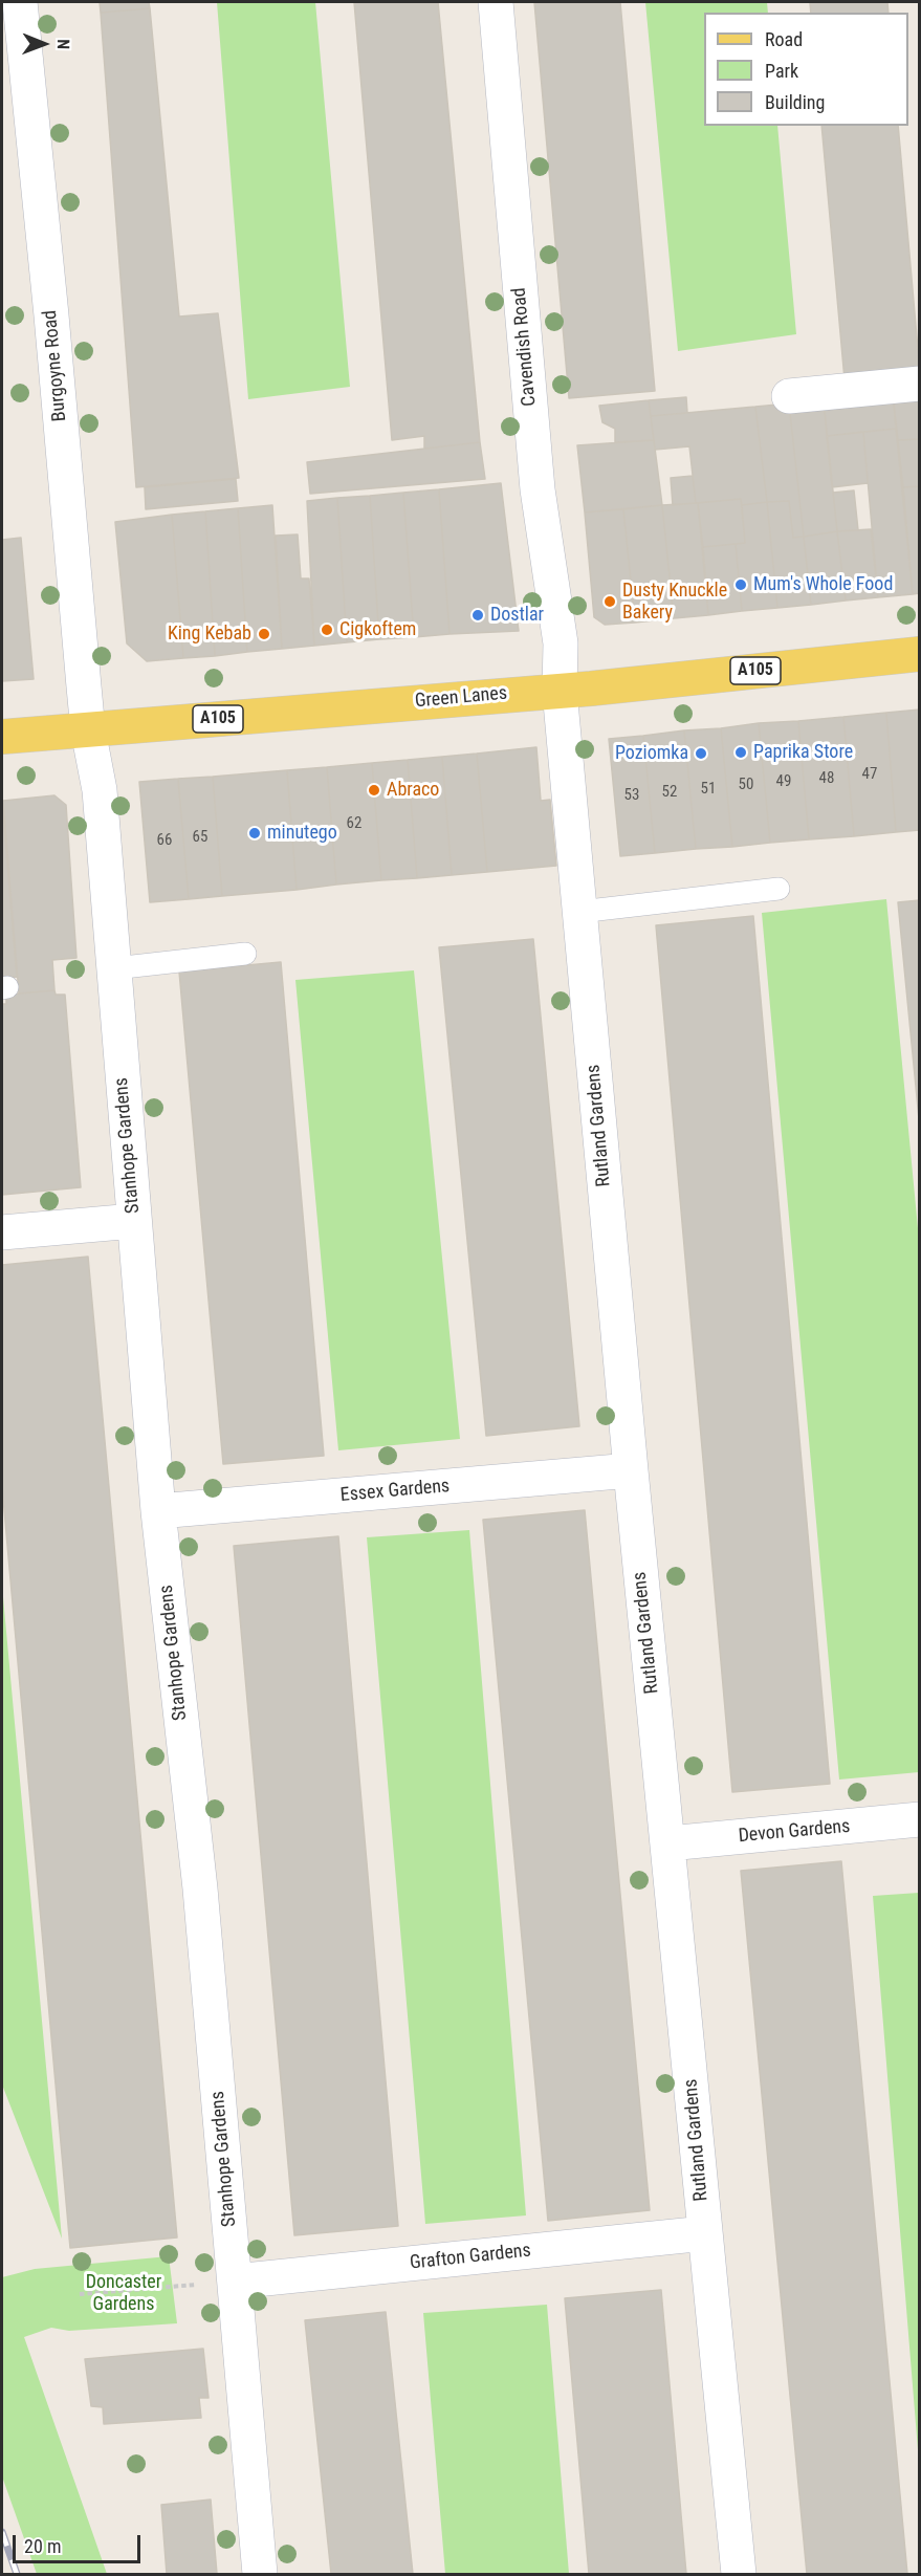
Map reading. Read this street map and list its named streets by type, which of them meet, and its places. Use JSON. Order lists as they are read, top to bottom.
{
  "streets": {
    "main road": ["A105", "Green Lanes"],
    "street": [
      "Cavendish Road",
      "Burgoyne Road",
      "Rutland Gardens",
      "Stanhope Gardens",
      "Essex Gardens",
      "Devon Gardens",
      "Grafton Gardens"
    ]
  },
  "crossings": [
    ["Cavendish Road", "Green Lanes"],
    ["Cavendish Road", "Rutland Gardens"],
    ["Burgoyne Road", "Green Lanes"],
    ["Burgoyne Road", "Stanhope Gardens"],
    ["Green Lanes", "Rutland Gardens"],
    ["Green Lanes", "Stanhope Gardens"],
    ["Rutland Gardens", "Essex Gardens"],
    ["Rutland Gardens", "Devon Gardens"],
    ["Rutland Gardens", "Grafton Gardens"],
    ["Stanhope Gardens", "Essex Gardens"],
    ["Stanhope Gardens", "Grafton Gardens"]
  ],
  "parks": ["Doncaster Gardens"],
  "places": [
    "Mum's Whole Food",
    "Dusty Knuckle Bakery",
    "Dostlar",
    "Cigkoftem",
    "King Kebab",
    "Paprika Store",
    "Poziomka",
    "Abraco",
    "minutego"
  ],
  "house_numbers": [
    "47",
    "48",
    "49",
    "50",
    "51",
    "52",
    "53",
    "62",
    "65",
    "66"
  ],
  "legend": ["Road", "Park", "Building"],
  "scale_bar": "20 m",
  "north": "right"
}
